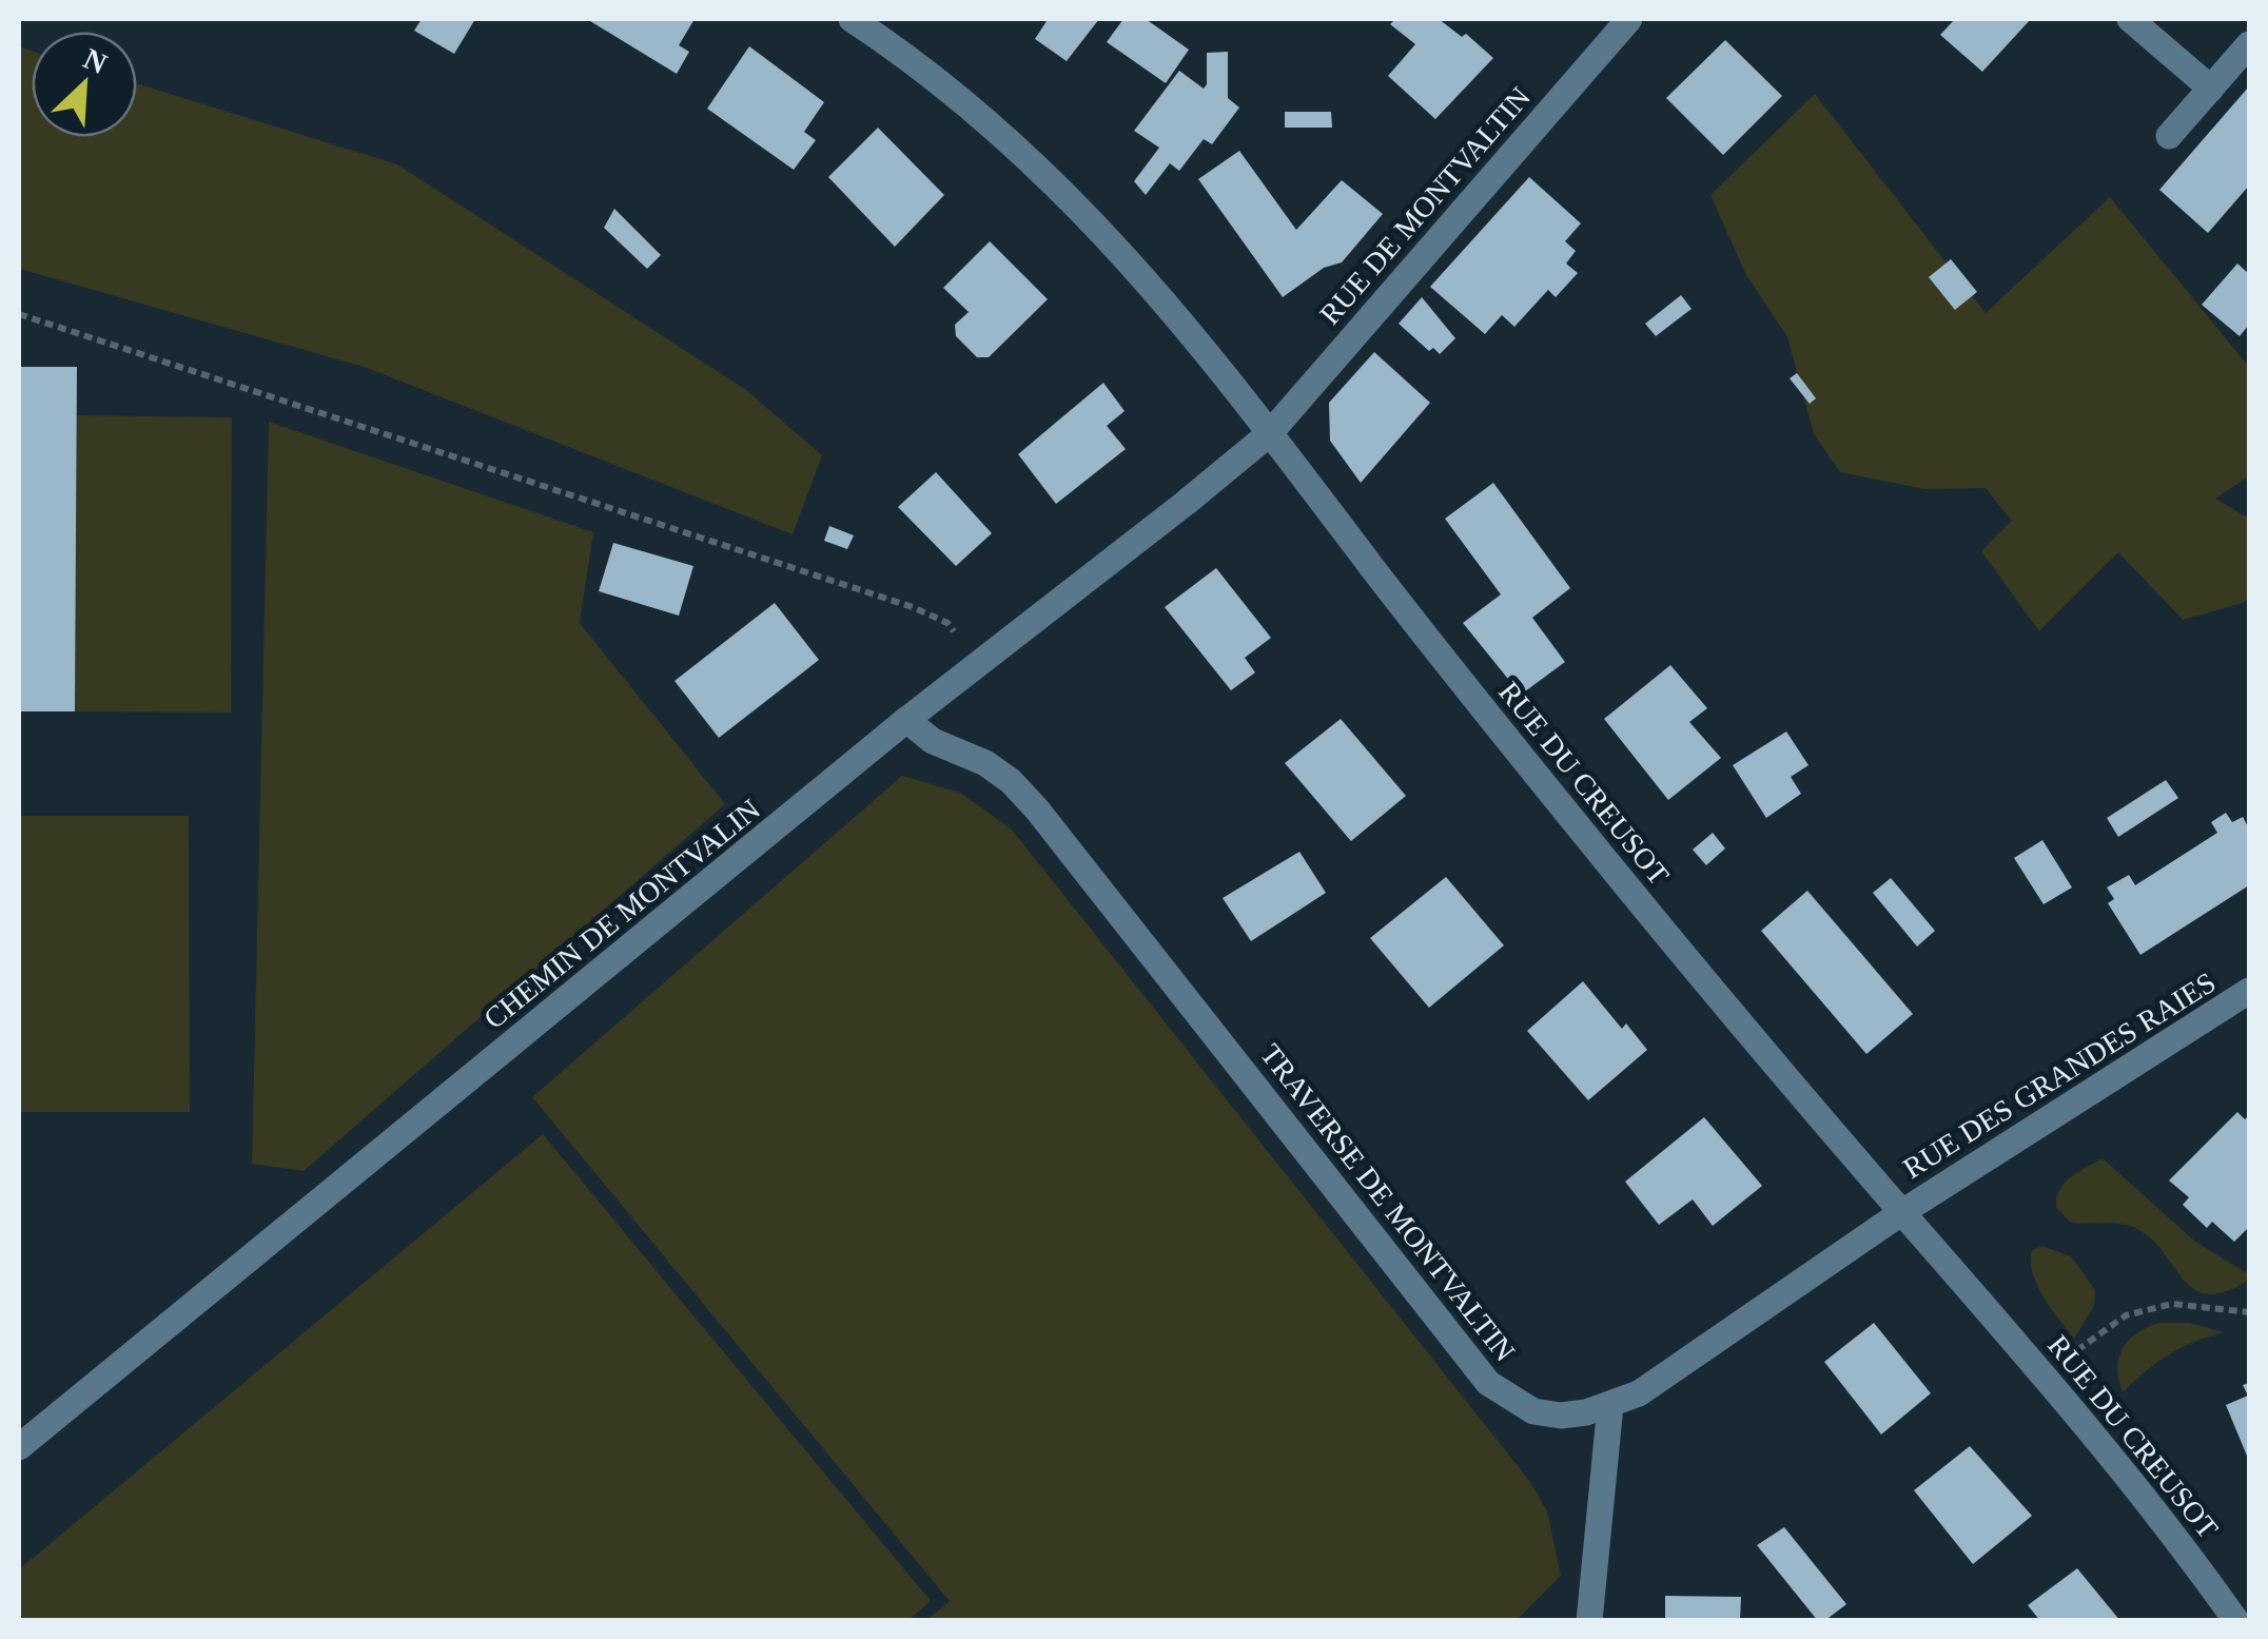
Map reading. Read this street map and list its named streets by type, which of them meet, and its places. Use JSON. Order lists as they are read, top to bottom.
{
  "streets": {
    "street": [
      "RUE DE MONTVALTIN",
      "RUE DU CREUSOT",
      "CHEMIN DE MONTVALIN",
      "RUE DES GRANDES RAIES",
      "TRAVERSE DE MONTVALTIN"
    ]
  },
  "crossings": [
    ["RUE DE MONTVALTIN", "RUE DU CREUSOT"],
    ["RUE DE MONTVALTIN", "CHEMIN DE MONTVALIN"],
    ["RUE DU CREUSOT", "CHEMIN DE MONTVALIN"],
    ["RUE DU CREUSOT", "RUE DES GRANDES RAIES"],
    ["RUE DU CREUSOT", "TRAVERSE DE MONTVALTIN"],
    ["CHEMIN DE MONTVALIN", "TRAVERSE DE MONTVALTIN"],
    ["RUE DES GRANDES RAIES", "TRAVERSE DE MONTVALTIN"]
  ],
  "north": "top right"
}
